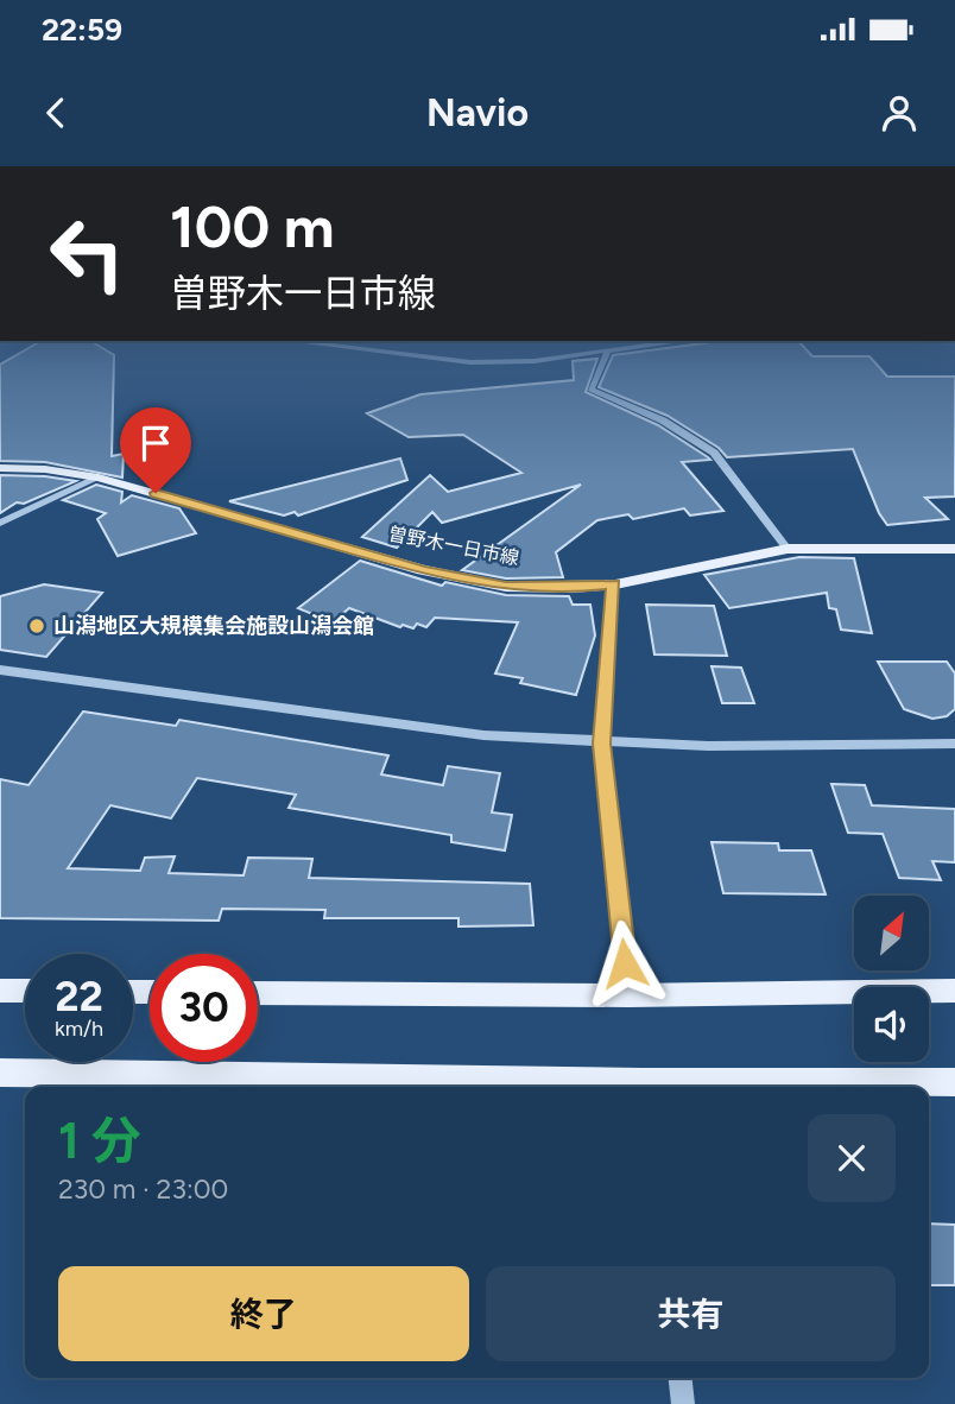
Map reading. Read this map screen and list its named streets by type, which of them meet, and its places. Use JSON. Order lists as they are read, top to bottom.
{
  "streets": {
    "main road": ["曽野木一日市線"]
  },
  "places": ["山潟地区大規模集会施設山潟会館"],
  "north": "top right",
  "page": {
    "status": "22:59",
    "header": "Navio",
    "turn": ["100 m", "曽野木一日市線"],
    "speed": "22 km/h",
    "limit": "30",
    "heading": ["1 分", "230 m · 23:00"],
    "buttons": ["終了", "共有"]
  }
}
